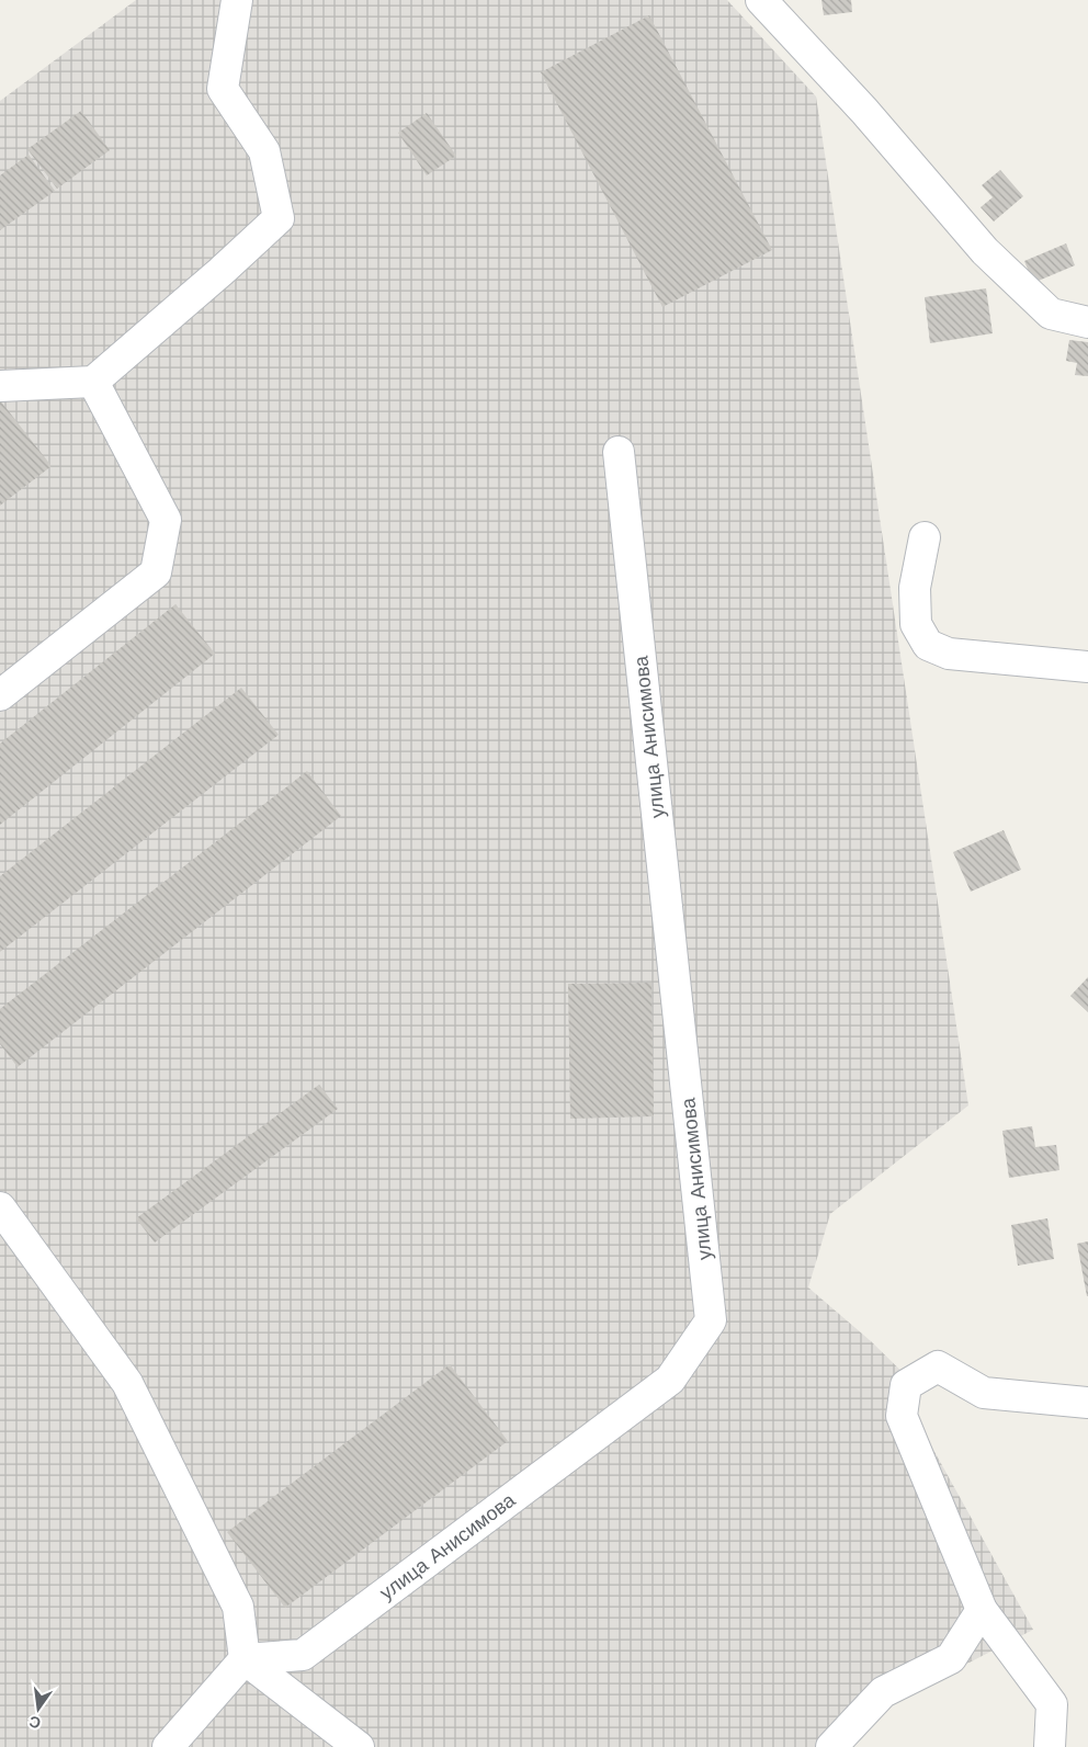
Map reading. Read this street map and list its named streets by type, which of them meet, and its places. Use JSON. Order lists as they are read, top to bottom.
{
  "streets": {
    "street": ["улица Анисимова"]
  },
  "north": "bottom"
}
